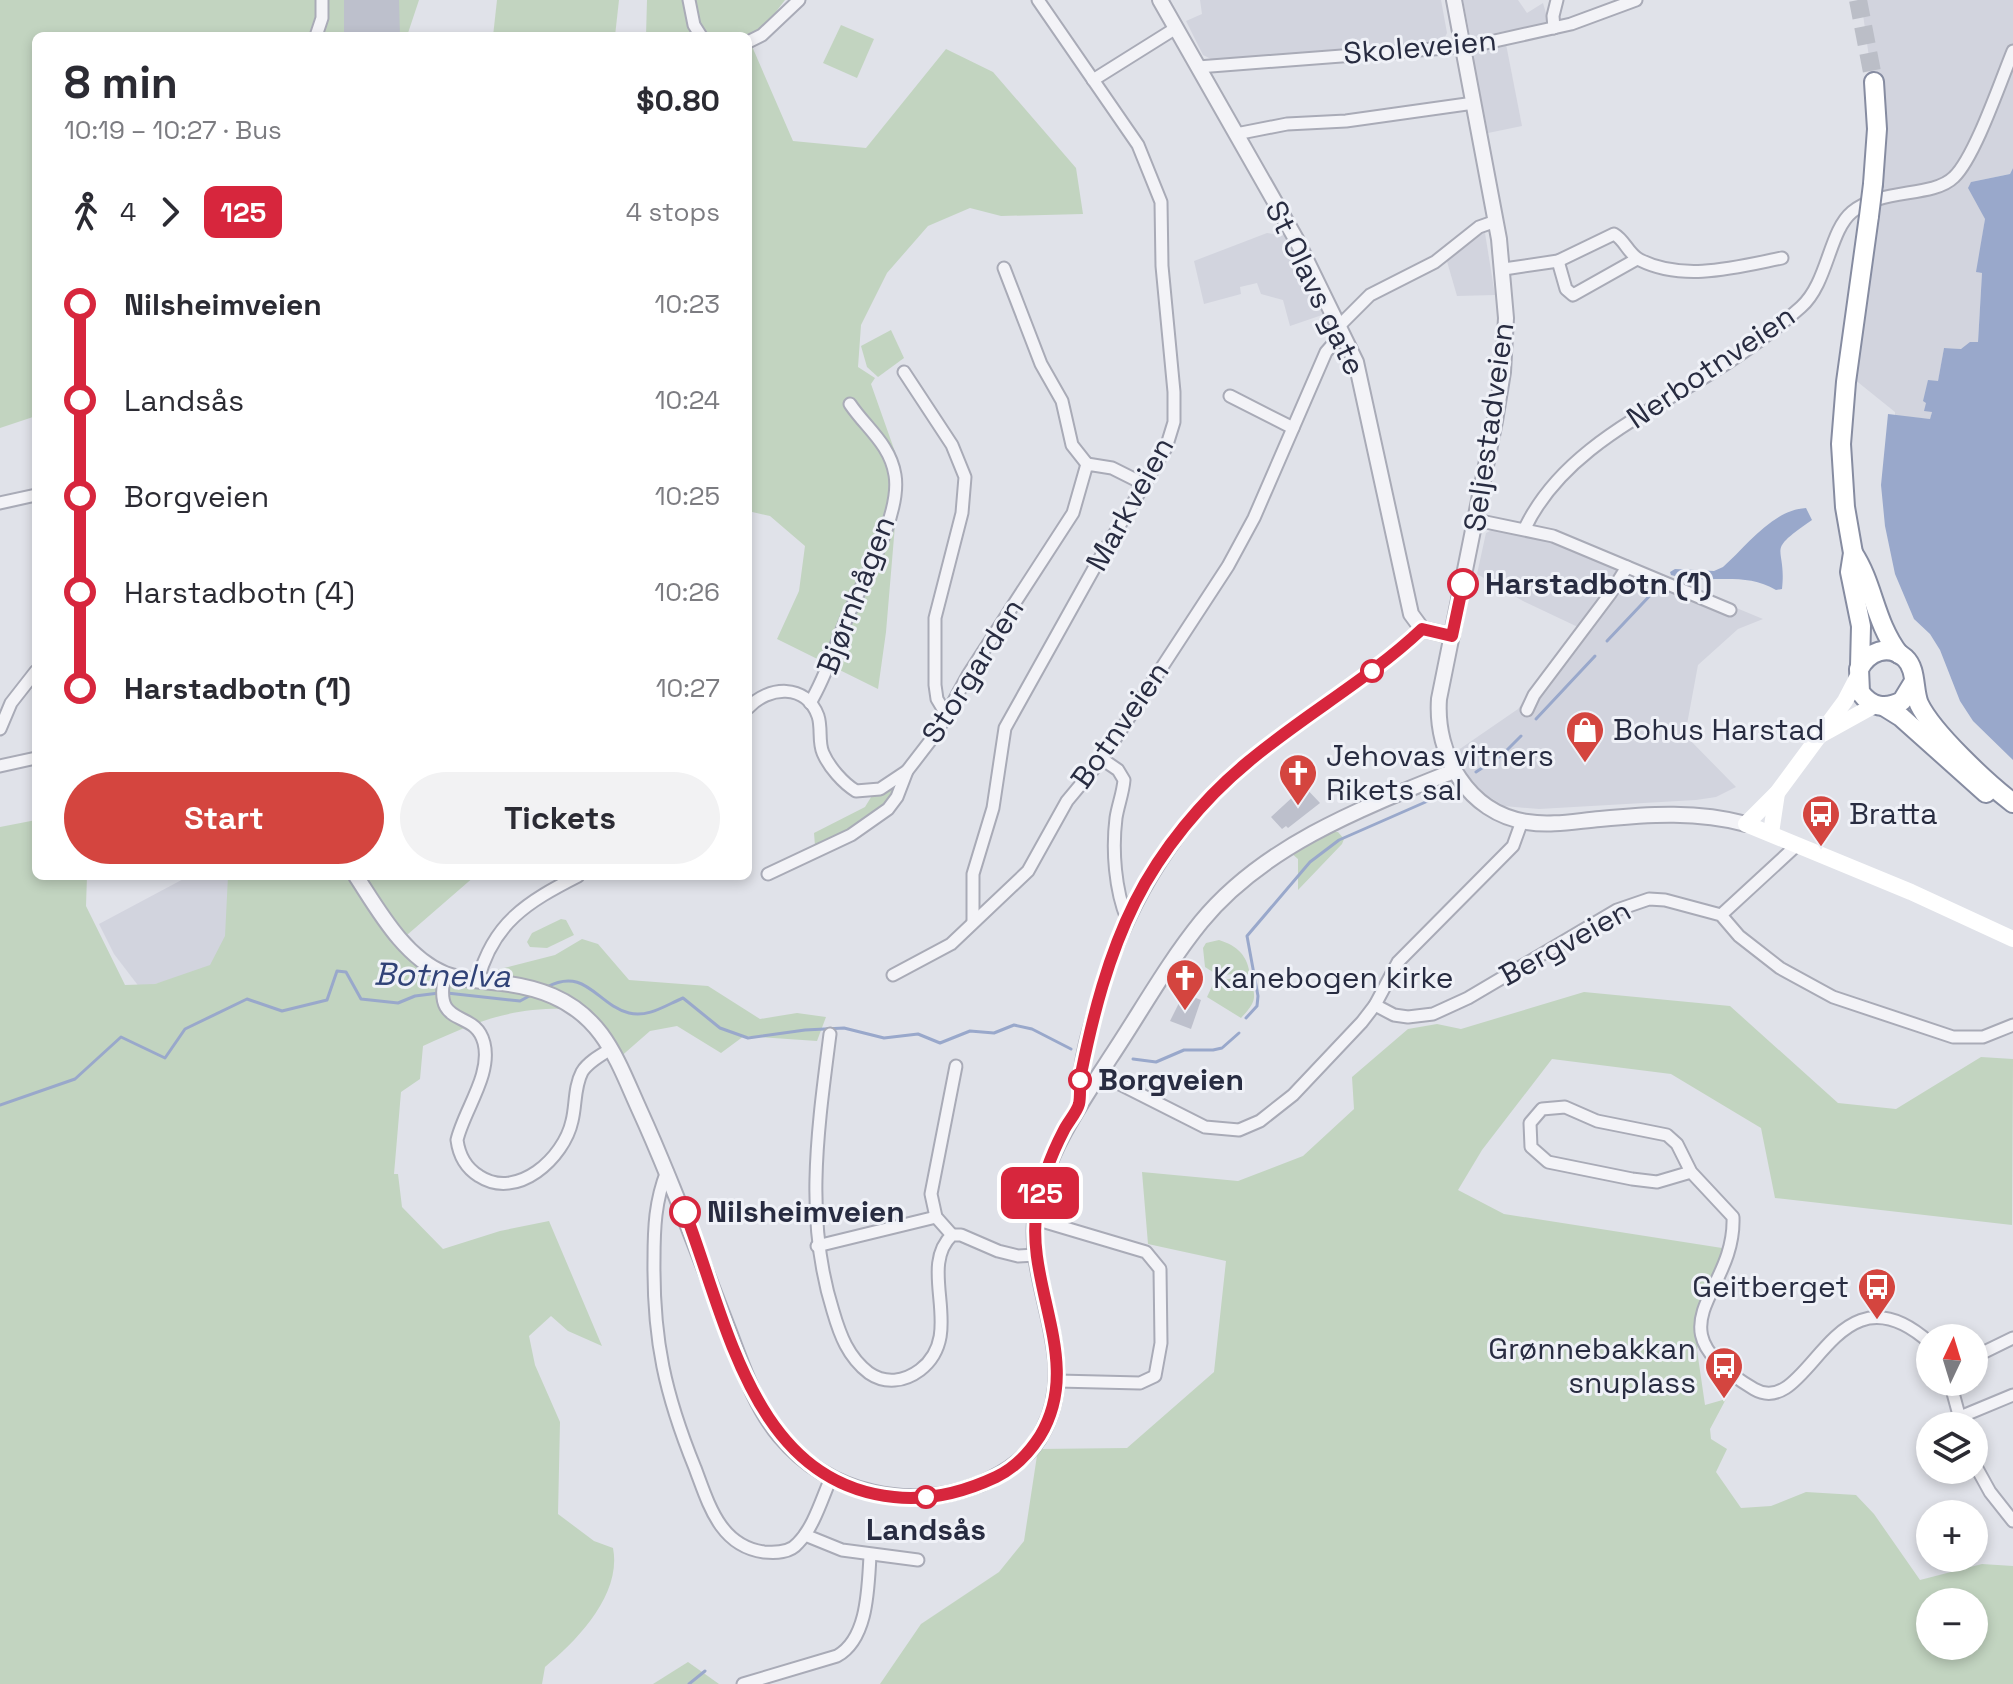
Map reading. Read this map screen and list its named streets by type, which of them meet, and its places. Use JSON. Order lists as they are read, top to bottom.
{
  "streets": {
    "street": [
      "Skoleveien",
      "St Olavs gate",
      "Nerbotnveien",
      "Seljestadveien",
      "Markveien",
      "Bjørnhågen",
      "Storgarden",
      "Botnveien",
      "Bergveien"
    ]
  },
  "crossings": [
    ["Skoleveien", "St Olavs gate"],
    ["Skoleveien", "Seljestadveien"],
    ["St Olavs gate", "Botnveien"],
    ["Seljestadveien", "Botnveien"],
    ["Markveien", "Botnveien"],
    ["Bjørnhågen", "Storgarden"]
  ],
  "water": ["Botnelva"],
  "places": {
    "other": [
      "Harstadbotn (1)",
      "Borgveien",
      "Nilsheimveien",
      "Landsås"
    ],
    "shop": ["Bohus Harstad"],
    "church": ["Jehovas vitners Rikets sal", "Kanebogen kirke"],
    "bus stop": ["Bratta", "Geitberget", "Grønnebakkan snuplass"]
  },
  "lines": ["bus line 125"],
  "north": "top",
  "page": {
    "on_map": "125",
    "heading": ["8 min", "10:19 – 10:27 · Bus", "$0.80"],
    "legs": ["4", "125", "4 stops"],
    "list": [
      {
        "name": "Nilsheimveien",
        "value": "10:23"
      },
      {
        "name": "Landsås",
        "value": "10:24"
      },
      {
        "name": "Borgveien",
        "value": "10:25"
      },
      {
        "name": "Harstadbotn (4)",
        "value": "10:26"
      },
      {
        "name": "Harstadbotn (1)",
        "value": "10:27"
      }
    ],
    "buttons": ["Start", "Tickets"],
    "map_buttons": ["+", "−"]
  }
}
